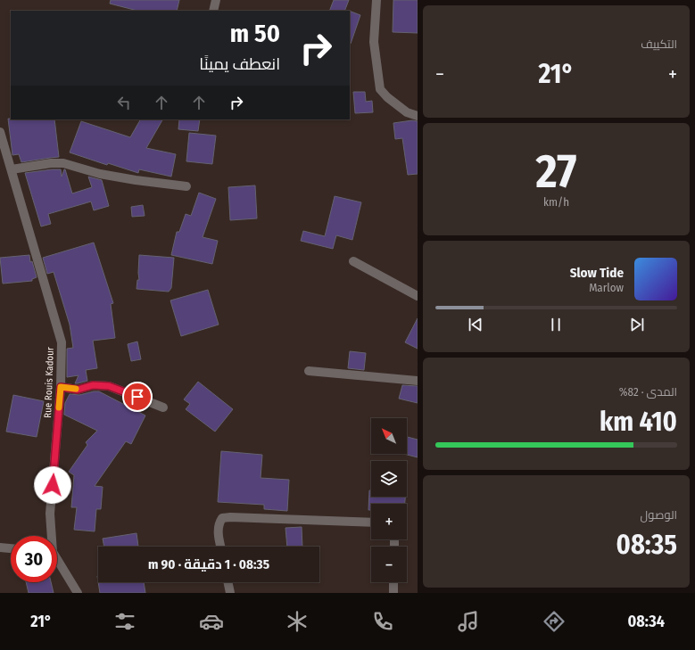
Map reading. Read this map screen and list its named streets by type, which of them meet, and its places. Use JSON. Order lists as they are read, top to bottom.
{
  "streets": {
    "street": ["Rue Rouis Kadour"]
  },
  "north": "top left",
  "page": {
    "tile": [
      "التكييف",
      ["27", "km/h"],
      ["المدى · 82%", "410 km"],
      ["الوصول", "08:35"]
    ],
    "turn": ["50 m", "انعطف يمينًا"],
    "heat": ["−", "21°", "+"],
    "song": ["Slow Tide", "Marlow"],
    "map_buttons": ["+", "−"],
    "limit": "30",
    "trip": "08:35 · 1 دقيقة · 90 m",
    "tabs": ["08:34", "21°"]
  }
}
